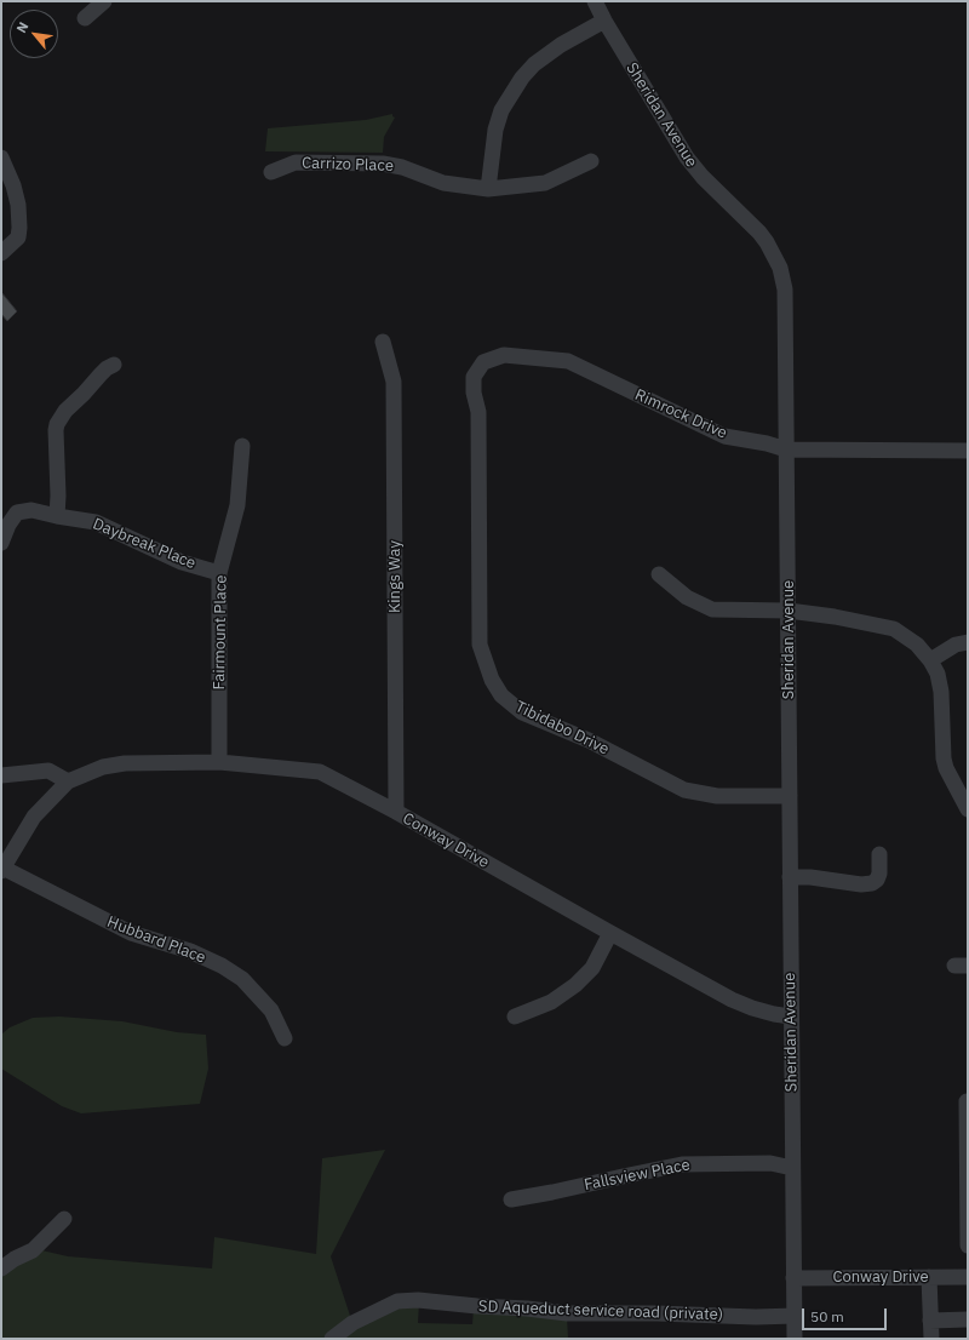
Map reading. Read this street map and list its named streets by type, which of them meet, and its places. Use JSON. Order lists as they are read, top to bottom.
{
  "streets": {
    "street": [
      "Sheridan Avenue",
      "Carrizo Place",
      "Rimrock Drive",
      "Daybreak Place",
      "Kings Way",
      "Fairmount Place",
      "Tibidabo Drive",
      "Conway Drive",
      "Hubbard Place",
      "Fallsview Place",
      "SD Aqueduct service road (private)"
    ]
  },
  "crossings": [
    ["Sheridan Avenue", "Rimrock Drive"],
    ["Sheridan Avenue", "Tibidabo Drive"],
    ["Sheridan Avenue", "Conway Drive"],
    ["Sheridan Avenue", "Fallsview Place"],
    ["Sheridan Avenue", "SD Aqueduct service road (private)"],
    ["Rimrock Drive", "Tibidabo Drive"],
    ["Daybreak Place", "Fairmount Place"],
    ["Kings Way", "Conway Drive"],
    ["Fairmount Place", "Conway Drive"]
  ],
  "scale_bar": "50 m",
  "north": "top left"
}
